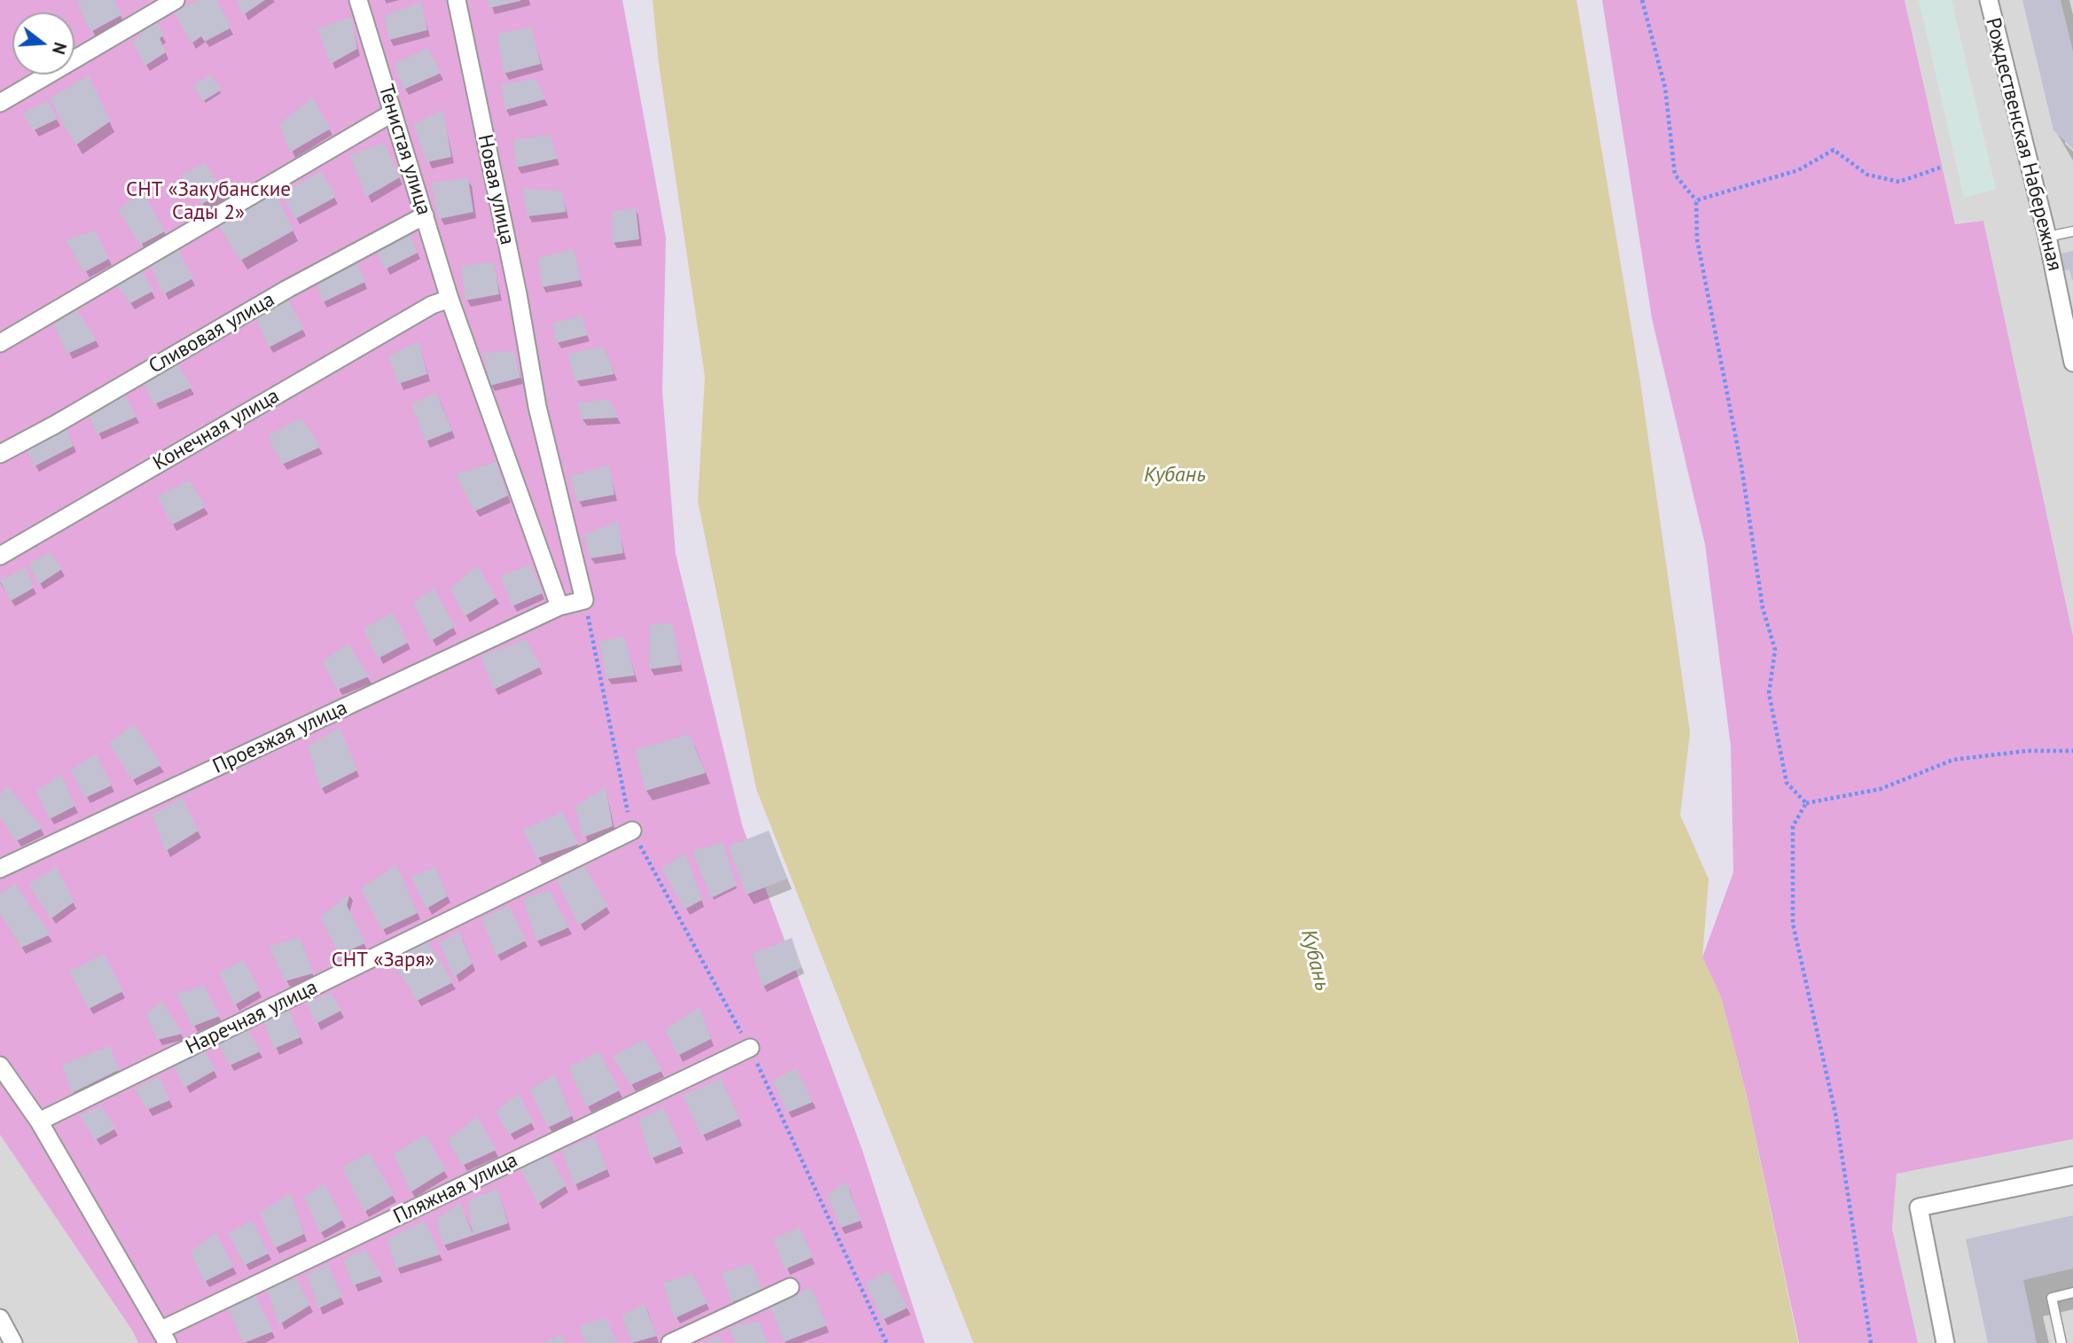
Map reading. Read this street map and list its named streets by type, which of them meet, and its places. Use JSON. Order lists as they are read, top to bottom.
{
  "streets": {
    "street": [
      "Рождественская Набережная",
      "Тенистая улица",
      "Новая улица",
      "Сливовая улица",
      "Конечная улица",
      "Проезжая улица",
      "Наречная улица",
      "Пляжная улица"
    ]
  },
  "crossings": [
    ["Тенистая улица", "Сливовая улица"],
    ["Тенистая улица", "Конечная улица"],
    ["Тенистая улица", "Проезжая улица"],
    ["Новая улица", "Проезжая улица"]
  ],
  "water": ["Кубань"],
  "parks": ["СНТ «Закубанские Сады 2»", "СНТ «Заря»"],
  "north": "right"
}
